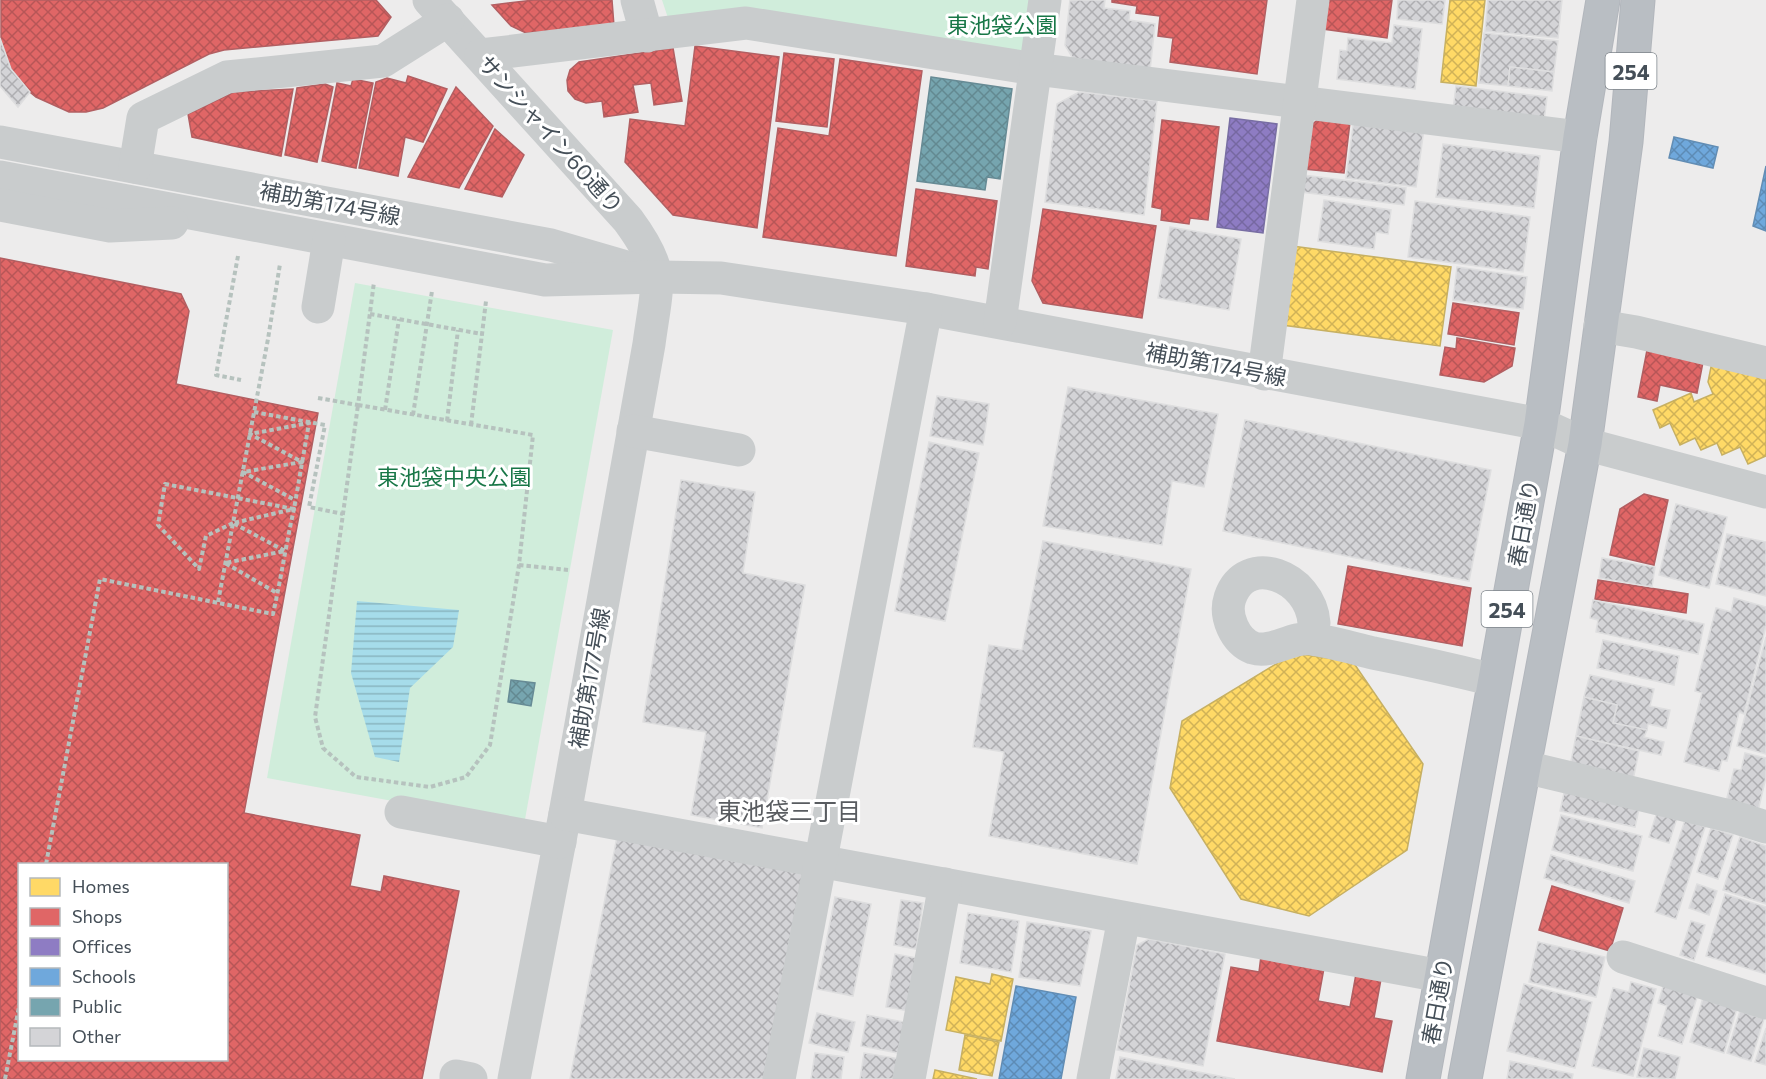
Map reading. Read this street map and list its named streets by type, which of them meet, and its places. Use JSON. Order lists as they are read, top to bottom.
{
  "streets": {
    "highway": ["254", "春日通り"],
    "street": ["サンシャイン60通り", "補助第174号線", "補助第177号線"]
  },
  "crossings": [
    ["サンシャイン60通り", "補助第174号線"],
    ["サンシャイン60通り", "補助第177号線"],
    ["補助第174号線", "春日通り"],
    ["補助第174号線", "補助第177号線"]
  ],
  "districts": ["東池袋三丁目"],
  "parks": ["東池袋公園", "東池袋中央公園"],
  "legend": [
    "Homes",
    "Shops",
    "Offices",
    "Schools",
    "Public",
    "Other"
  ]
}
